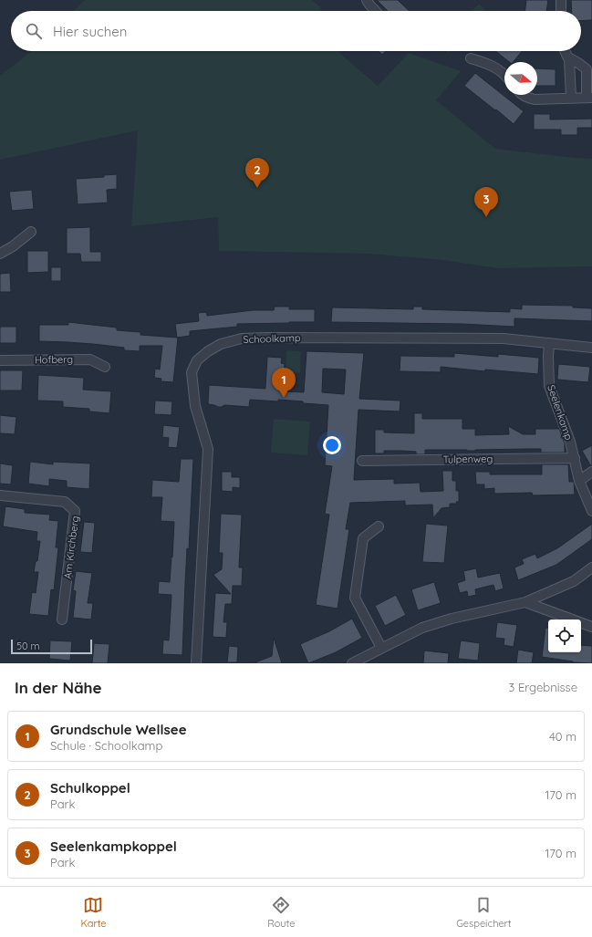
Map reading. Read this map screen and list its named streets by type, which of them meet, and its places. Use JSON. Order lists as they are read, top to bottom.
{
  "streets": {
    "street": [
      "Schoolkamp",
      "Hofberg",
      "Seelenkamp",
      "Tulpenweg",
      "Am Kirchberg"
    ]
  },
  "crossings": [
    ["Schoolkamp", "Seelenkamp"],
    ["Seelenkamp", "Tulpenweg"]
  ],
  "scale_bar": "50 m",
  "north": "right",
  "page": {
    "search": "Hier suchen",
    "pins": ["2", "3", "1"],
    "scale": "50 m",
    "heading": ["In der Nähe", "3 Ergebnisse"],
    "list": [
      {
        "mark": "1",
        "name": "Grundschule Wellsee",
        "note": "Schule · Schoolkamp",
        "value": "40 m"
      },
      {
        "mark": "2",
        "name": "Schulkoppel",
        "note": "Park",
        "value": "170 m"
      },
      {
        "mark": "3",
        "name": "Seelenkampkoppel",
        "note": "Park",
        "value": "170 m"
      }
    ],
    "nav": ["Karte", "Route", "Gespeichert"]
  }
}
